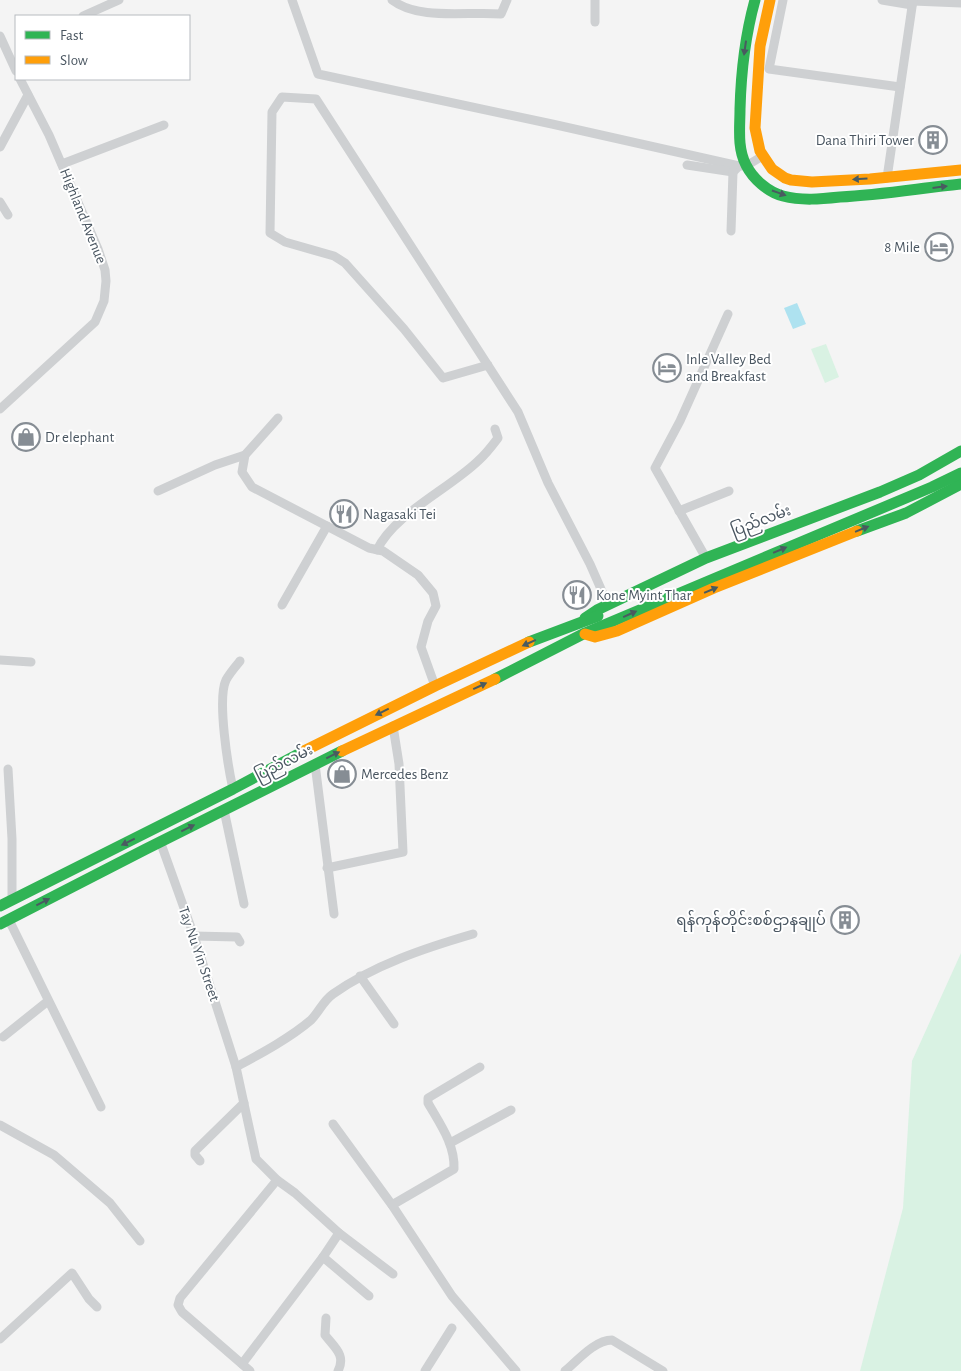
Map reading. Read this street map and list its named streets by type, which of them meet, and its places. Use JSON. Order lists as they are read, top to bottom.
{
  "streets": {
    "main road": ["ပြည်လမ်း"],
    "street": ["Highland Avenue", "Tay Nu Yin Street"]
  },
  "crossings": [
    ["ပြည်လမ်း", "Tay Nu Yin Street"]
  ],
  "places": {
    "building": ["Dana Thiri Tower", "ရန်ကုန်တိုင်းစစ်ဌာနချုပ်"],
    "hotel": ["8 Mile", "Inle Valley Bed and Breakfast"],
    "shop": ["Dr elephant", "Mercedes Benz"],
    "restaurant": ["Nagasaki Tei", "Kone Myint Thar"]
  },
  "legend": ["Fast", "Slow"]
}
